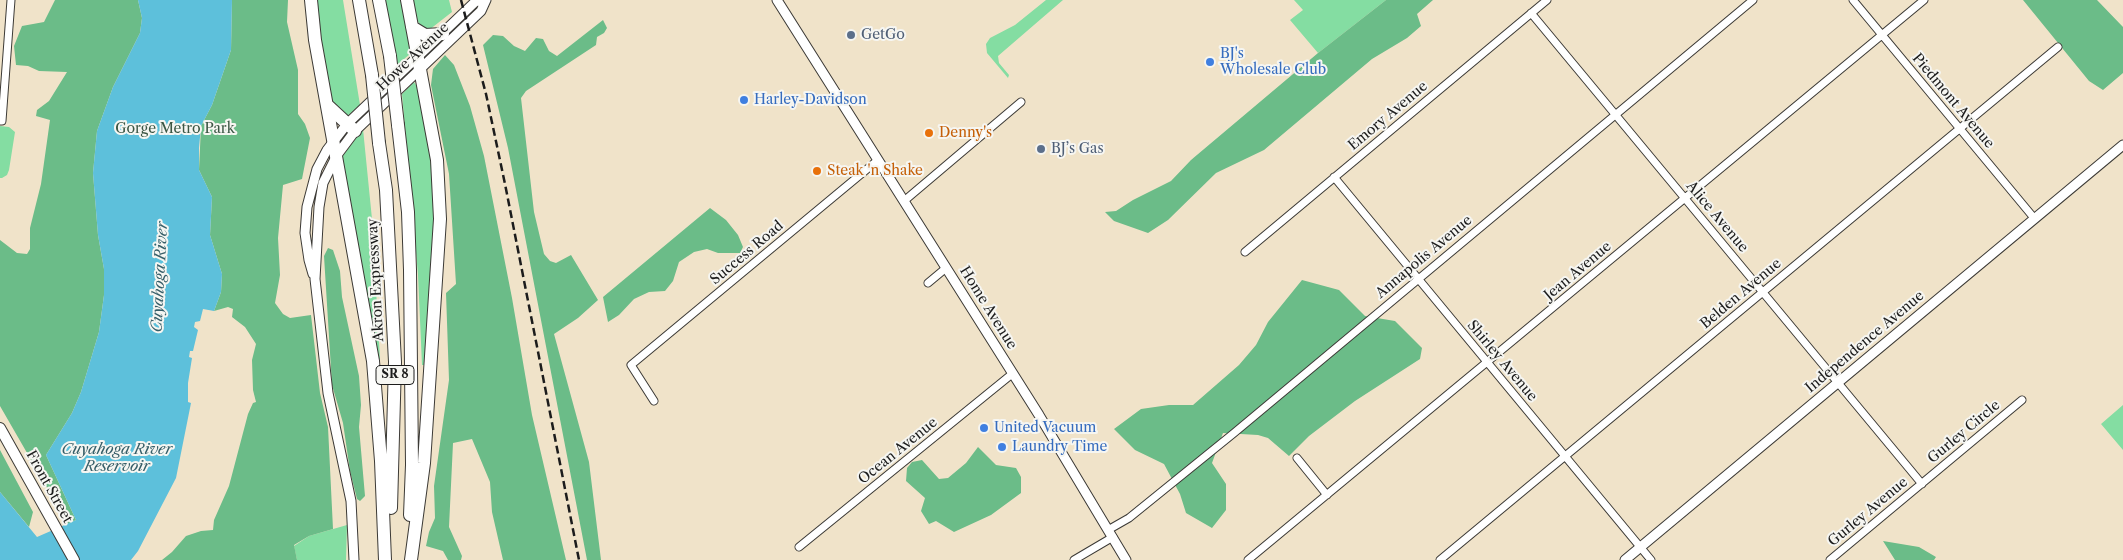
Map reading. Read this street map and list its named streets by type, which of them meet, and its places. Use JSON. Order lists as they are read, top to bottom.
{
  "streets": {
    "highway": ["Akron Expressway", "SR 8"],
    "main road": ["Front Street"],
    "street": [
      "Howe Avenue",
      "Piedmont Avenue",
      "Emory Avenue",
      "Alice Avenue",
      "Success Road",
      "Annapolis Avenue",
      "Jean Avenue",
      "Belden Avenue",
      "Home Avenue",
      "Independence Avenue",
      "Shirley Avenue",
      "Gurley Circle",
      "Ocean Avenue",
      "Gurley Avenue"
    ]
  },
  "crossings": [
    ["Piedmont Avenue", "Jean Avenue"],
    ["Piedmont Avenue", "Belden Avenue"],
    ["Piedmont Avenue", "Independence Avenue"],
    ["Emory Avenue", "Alice Avenue"],
    ["Emory Avenue", "Shirley Avenue"],
    ["Alice Avenue", "Annapolis Avenue"],
    ["Alice Avenue", "Jean Avenue"],
    ["Alice Avenue", "Belden Avenue"],
    ["Alice Avenue", "Independence Avenue"],
    ["Alice Avenue", "Gurley Circle"],
    ["Alice Avenue", "Gurley Avenue"],
    ["Success Road", "Home Avenue"],
    ["Annapolis Avenue", "Home Avenue"],
    ["Annapolis Avenue", "Shirley Avenue"],
    ["Jean Avenue", "Shirley Avenue"],
    ["Belden Avenue", "Shirley Avenue"],
    ["Home Avenue", "Ocean Avenue"],
    ["Independence Avenue", "Shirley Avenue"],
    ["Gurley Circle", "Gurley Avenue"]
  ],
  "water": ["Cuyahoga River", "Cuyahoga River Reservoir"],
  "parks": ["Gorge Metro Park"],
  "places": [
    "GetGo",
    "BJ's Wholesale Club",
    "Harley-Davidson",
    "Denny's",
    "BJ’s Gas",
    "Steak 'n Shake",
    "United Vacuum",
    "Laundry Time"
  ]
}
